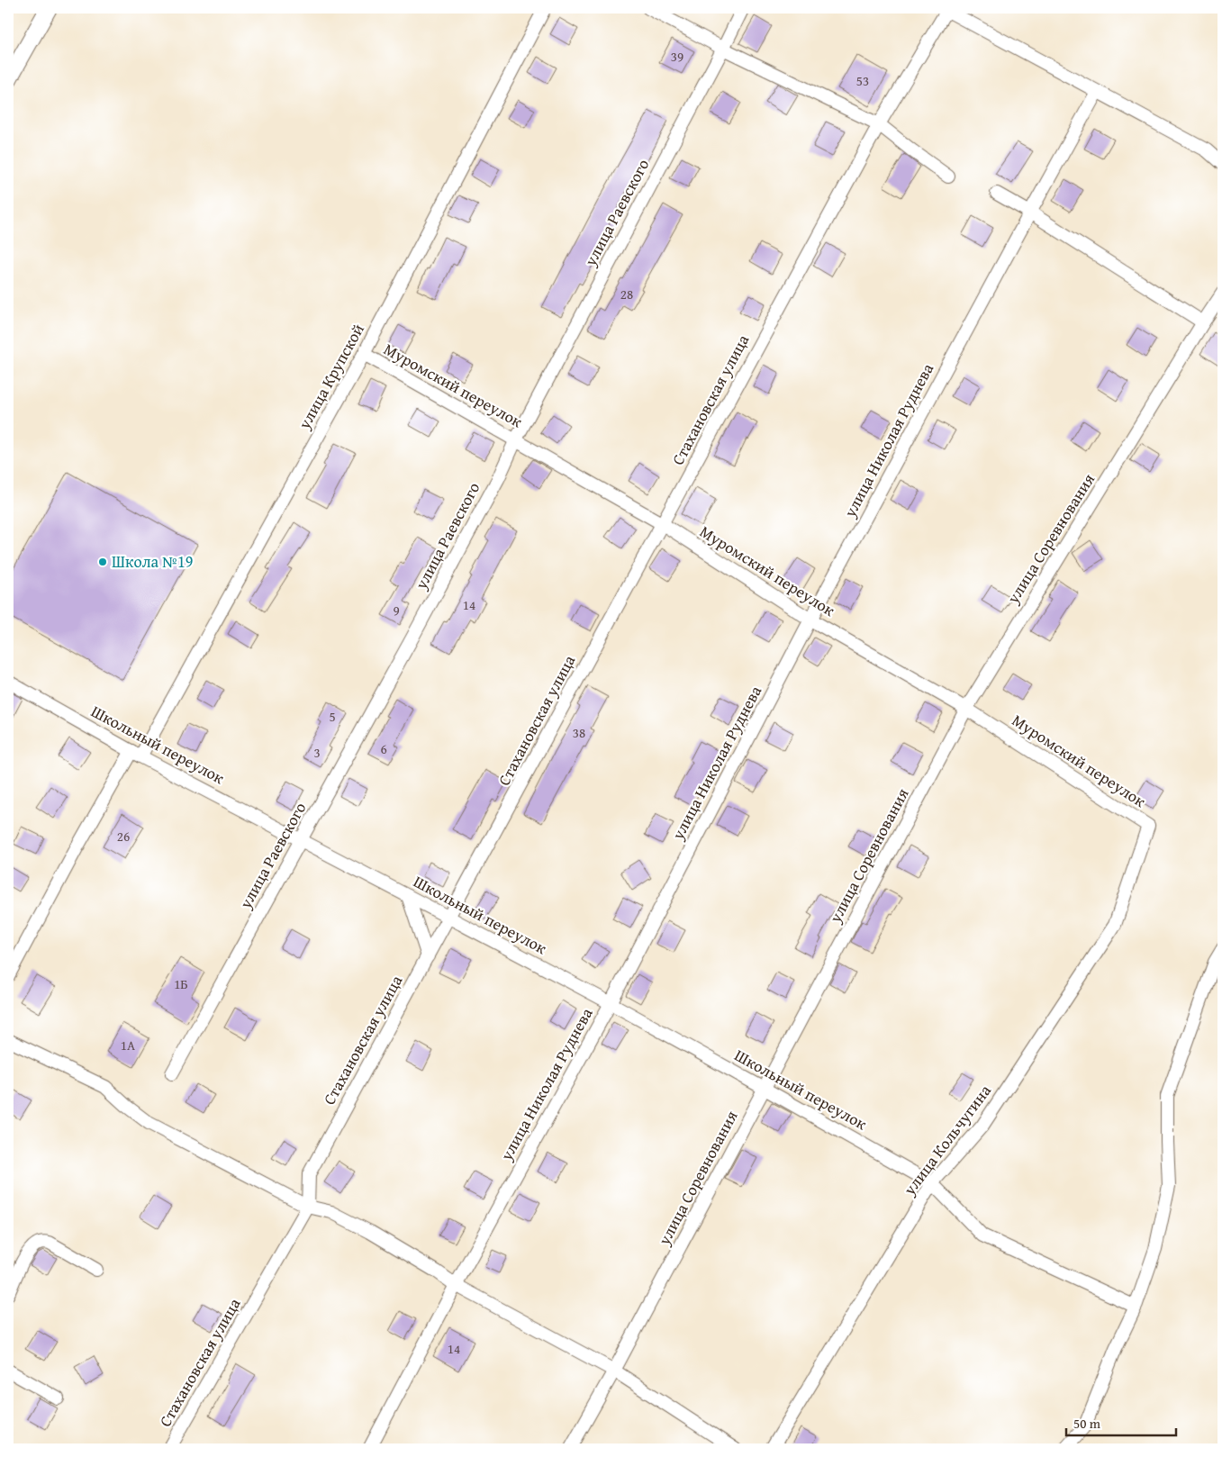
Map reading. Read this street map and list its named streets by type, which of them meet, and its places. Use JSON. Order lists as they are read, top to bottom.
{
  "streets": {
    "street": [
      "улица Раевского",
      "улица Крупской",
      "Муромский переулок",
      "Стахановская улица",
      "улица Николая Руднева",
      "улица Соревнования",
      "Школьный переулок",
      "улица Кольчугина"
    ]
  },
  "crossings": [
    ["улица Раевского", "Муромский переулок"],
    ["улица Раевского", "Школьный переулок"],
    ["улица Крупской", "Муромский переулок"],
    ["улица Крупской", "Школьный переулок"],
    ["Муромский переулок", "Стахановская улица"],
    ["Муромский переулок", "улица Николая Руднева"],
    ["Муромский переулок", "улица Соревнования"],
    ["Муромский переулок", "улица Кольчугина"],
    ["Стахановская улица", "Школьный переулок"],
    ["улица Николая Руднева", "Школьный переулок"],
    ["улица Соревнования", "Школьный переулок"],
    ["Школьный переулок", "улица Кольчугина"]
  ],
  "places": ["Школа №19"],
  "house_numbers": [
    "39",
    "53",
    "28",
    "14",
    "9",
    "5",
    "38",
    "6",
    "3",
    "26",
    "1Б",
    "1А",
    "14"
  ],
  "scale_bar": "50 m"
}
